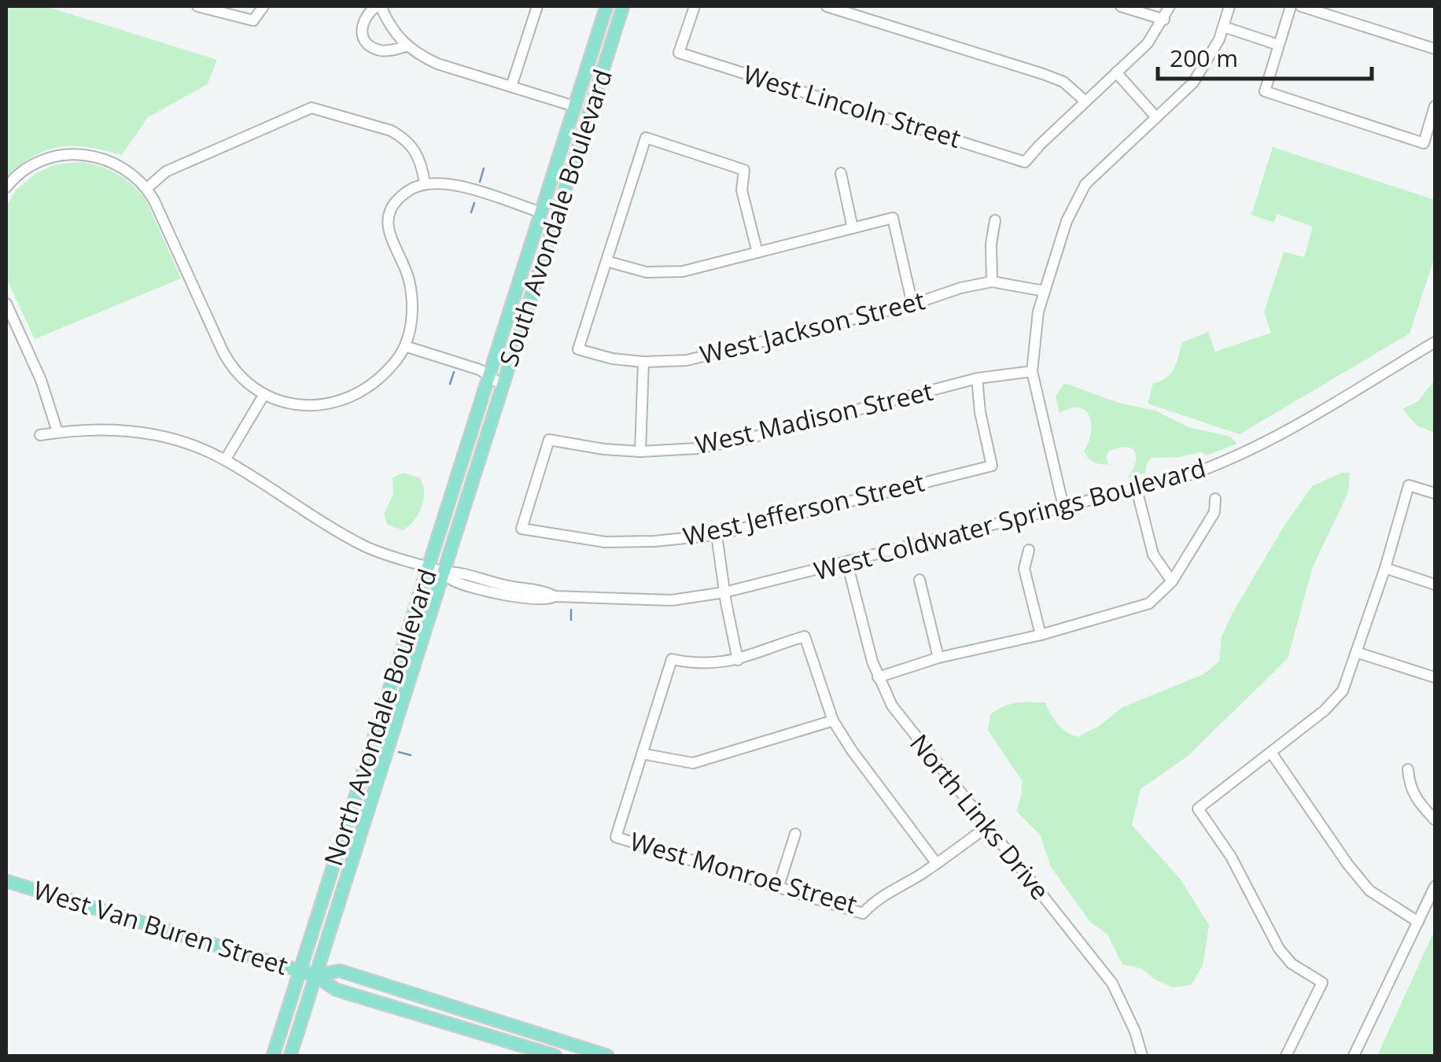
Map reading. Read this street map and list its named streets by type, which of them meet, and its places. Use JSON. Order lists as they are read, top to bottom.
{
  "streets": {
    "main road": ["South Avondale Boulevard", "North Avondale Boulevard", "West Van Buren Street"],
    "street": [
      "West Lincoln Street",
      "West Jackson Street",
      "West Madison Street",
      "West Jefferson Street",
      "West Coldwater Springs Boulevard",
      "North Links Drive",
      "West Monroe Street"
    ]
  },
  "crossings": [
    ["South Avondale Boulevard", "North Avondale Boulevard"],
    ["West Madison Street", "West Jefferson Street"],
    ["West Coldwater Springs Boulevard", "North Avondale Boulevard"],
    ["West Coldwater Springs Boulevard", "North Links Drive"],
    ["North Avondale Boulevard", "West Van Buren Street"],
    ["North Links Drive", "West Monroe Street"]
  ],
  "scale_bar": "200 m"
}
